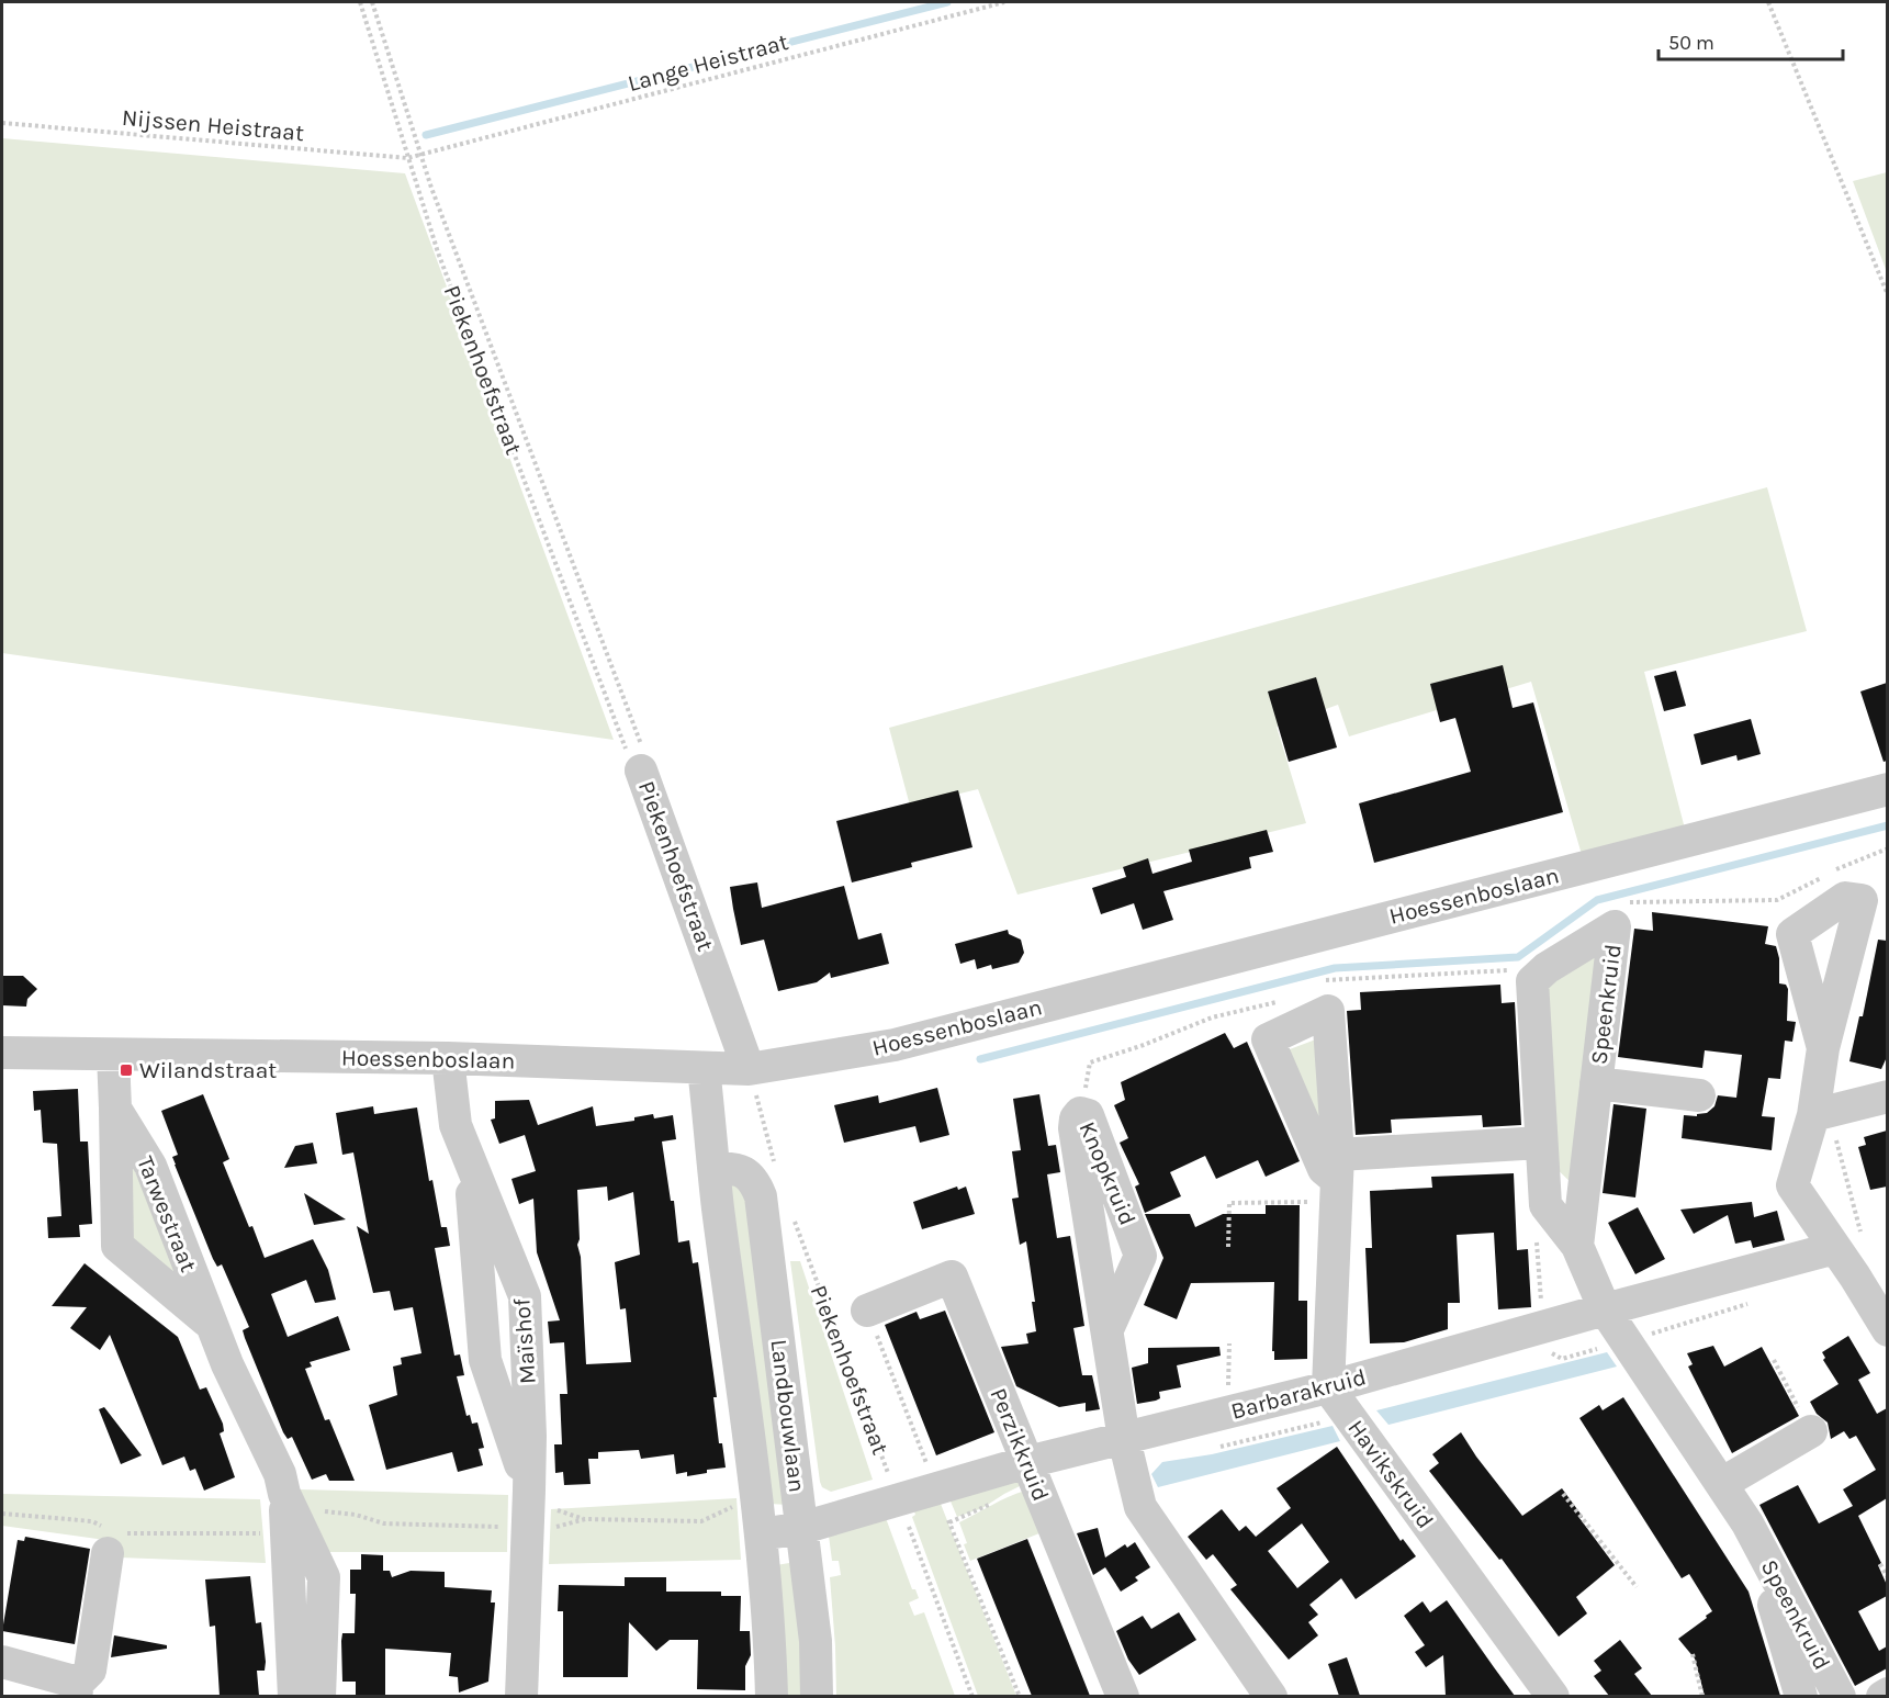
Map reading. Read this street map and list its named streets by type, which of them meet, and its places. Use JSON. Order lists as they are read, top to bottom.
{
  "streets": {
    "street": [
      "Piekenhoefstraat",
      "Hoessenboslaan",
      "Speenkruid",
      "Knopkruid",
      "Tarwestraat",
      "Maïshof",
      "Barbarakruid",
      "Landbouwlaan",
      "Perzikkruid",
      "Havikskruid"
    ],
    "path": ["Lange Heistraat", "Nijssen Heistraat"]
  },
  "crossings": [
    ["Lange Heistraat", "Nijssen Heistraat"],
    ["Nijssen Heistraat", "Piekenhoefstraat"],
    ["Piekenhoefstraat", "Hoessenboslaan"],
    ["Piekenhoefstraat", "Barbarakruid"],
    ["Hoessenboslaan", "Tarwestraat"],
    ["Hoessenboslaan", "Maïshof"],
    ["Hoessenboslaan", "Landbouwlaan"],
    ["Speenkruid", "Barbarakruid"],
    ["Knopkruid", "Barbarakruid"],
    ["Barbarakruid", "Landbouwlaan"],
    ["Barbarakruid", "Perzikkruid"],
    ["Barbarakruid", "Havikskruid"]
  ],
  "places": {
    "transit": ["Wilandstraat"]
  },
  "scale_bar": "50 m"
}
